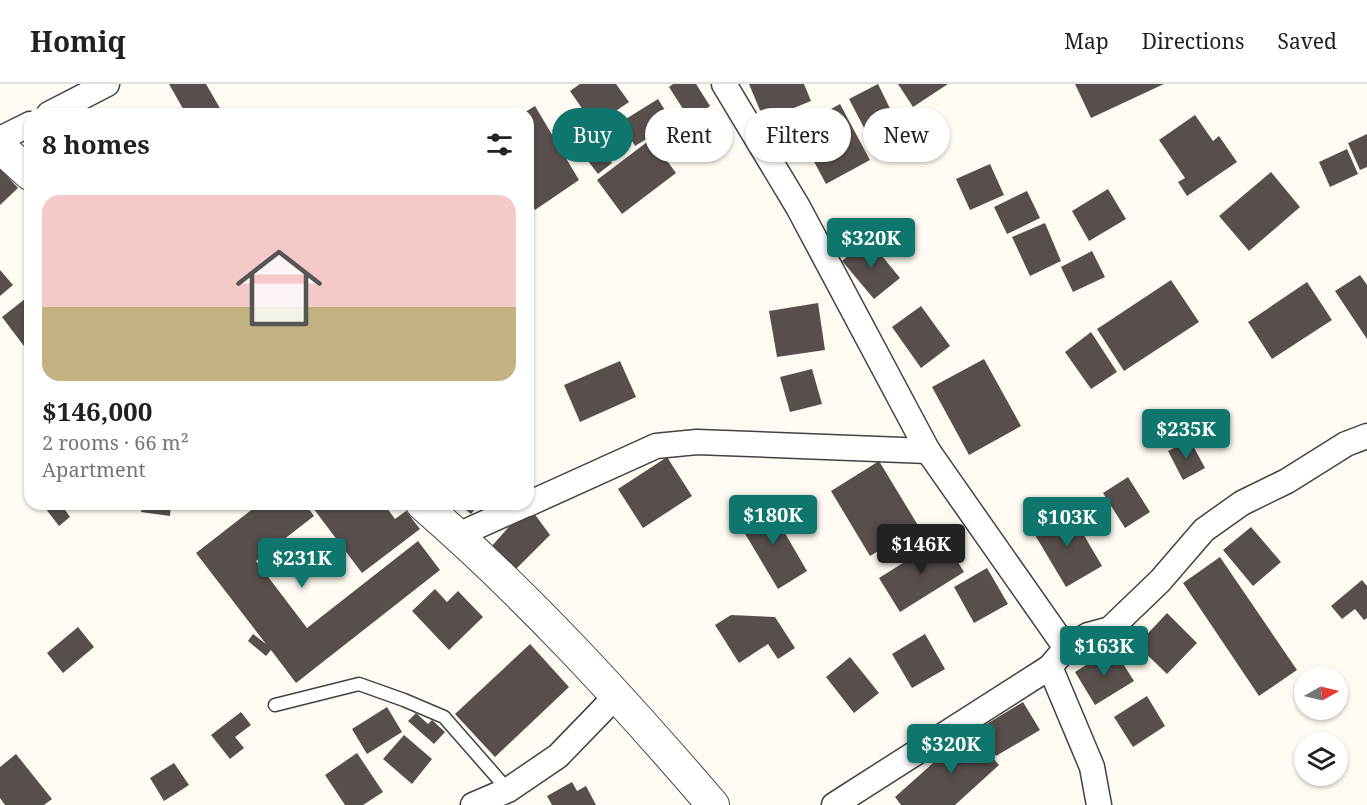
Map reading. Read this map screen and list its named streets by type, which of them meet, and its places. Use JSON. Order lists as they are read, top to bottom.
{
  "north": "right",
  "page": {
    "header": "Homiq",
    "nav": ["Map", "Directions", "Saved"],
    "chip": [
      "Buy",
      "Rent",
      "Filters",
      "New"
    ],
    "heading": "8 homes",
    "list": [
      {
        "name": "$146,000",
        "note": "2 rooms · 66 m² · Apartment"
      }
    ],
    "price": [
      "$320K",
      "$235K",
      "$180K",
      "$103K",
      "$146K",
      "$231K",
      "$163K",
      "$320K"
    ]
  }
}
